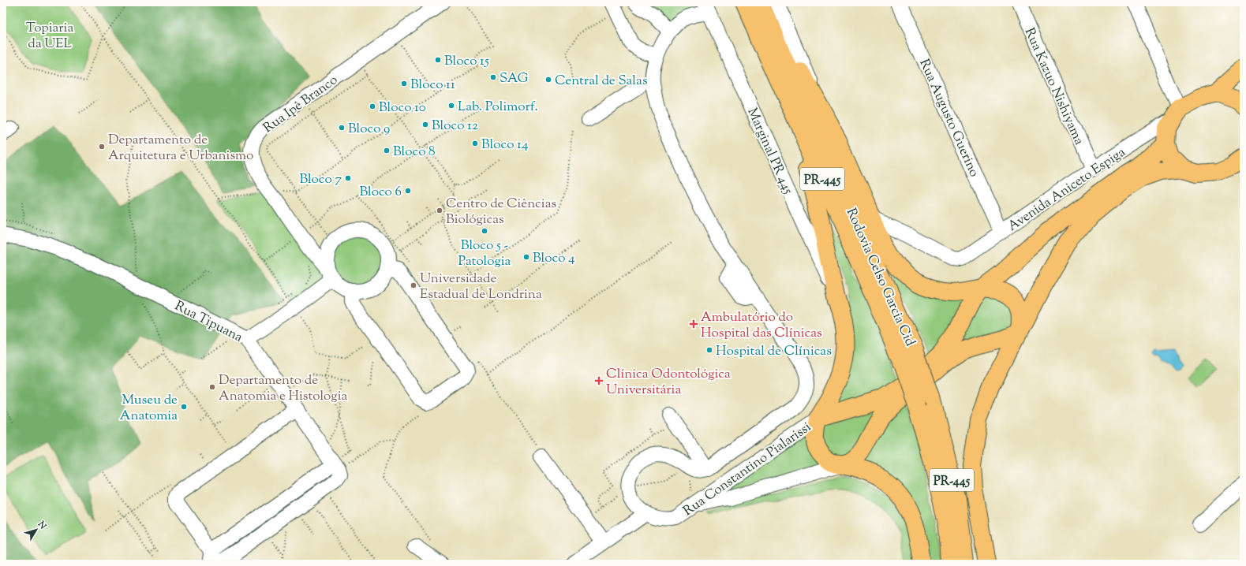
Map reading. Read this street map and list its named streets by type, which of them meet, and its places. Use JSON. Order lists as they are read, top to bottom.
{
  "streets": {
    "main road": ["PR-445", "Rodovia Celso Garcia Cid"],
    "street": [
      "Rua Kazuo Nishiyama",
      "Rua Ipê Branco",
      "Rua Augusto Guerino",
      "Marginal PR 445",
      "Avenida Aniceto Espiga",
      "Rua Tipuana",
      "Rua Constantino Pialarissi"
    ]
  },
  "crossings": [
    ["Rua Kazuo Nishiyama", "Avenida Aniceto Espiga"],
    ["Rua Augusto Guerino", "Avenida Aniceto Espiga"],
    ["PR-445", "Avenida Aniceto Espiga"]
  ],
  "parks": ["Topiaria da UEL"],
  "places": {
    "other": [
      "Bloco 15",
      "SAG",
      "Central de Salas",
      "Bloco 11",
      "Lab. Polimorf.",
      "Bloco 10",
      "Bloco 12",
      "Bloco 9",
      "Bloco 14",
      "Departamento de Arquitetura e Urbanismo",
      "Bloco 8",
      "Bloco 7",
      "Bloco 6",
      "Centro de Ciências Biológicas",
      "Bloco 5 - Patologia",
      "Bloco 4",
      "Universidade Estadual de Londrina",
      "Hospital de Clínicas",
      "Departamento de Anatomia e Histologia",
      "Museu de Anatomia"
    ],
    "health": ["Ambulatório do Hospital das Clínicas", "Clínica Odontológica Universitária"]
  },
  "north": "top right"
}
